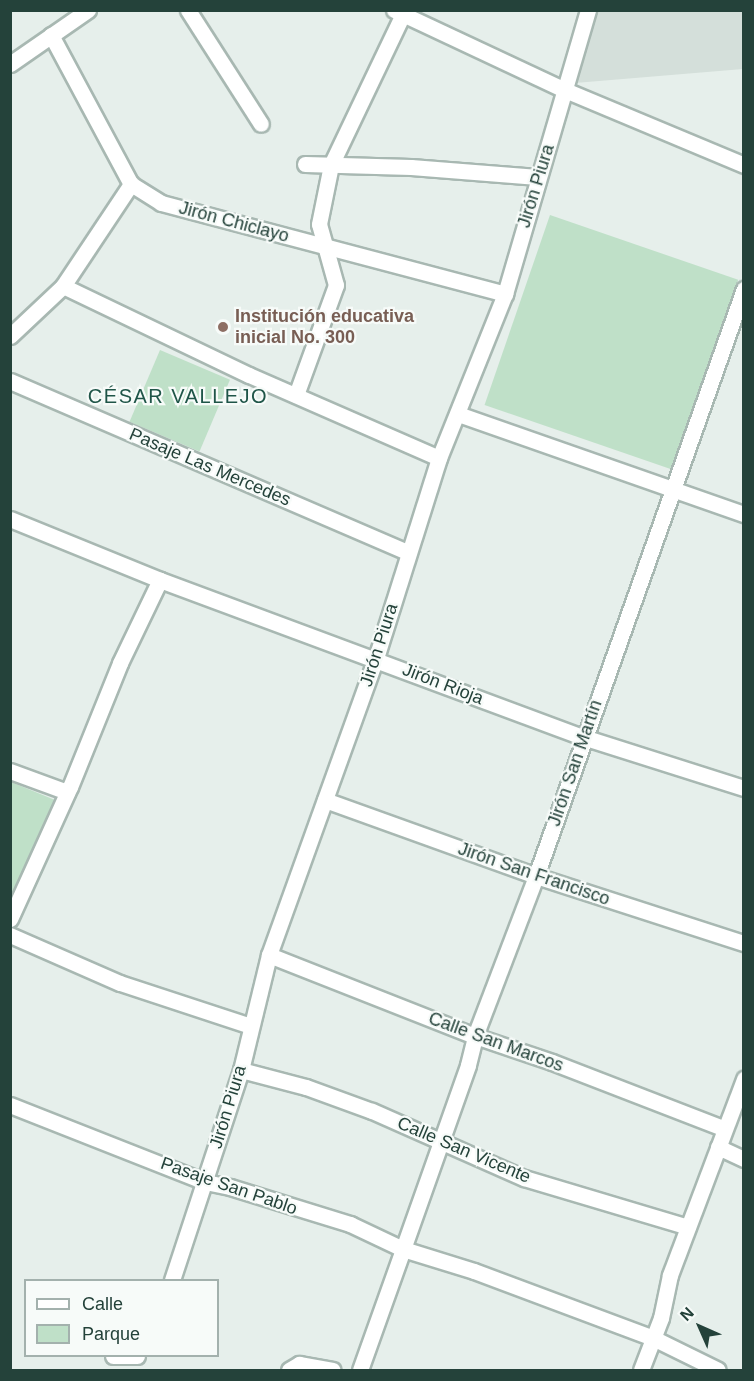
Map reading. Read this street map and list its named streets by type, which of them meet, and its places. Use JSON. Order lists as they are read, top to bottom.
{
  "streets": {
    "street": [
      "Jirón Piura",
      "Jirón Chiclayo",
      "Pasaje Las Mercedes",
      "Jirón Rioja",
      "Jirón San Martín",
      "Jirón San Francisco",
      "Calle San Marcos",
      "Calle San Vicente",
      "Pasaje San Pablo"
    ]
  },
  "crossings": [
    ["Jirón Piura", "Jirón Chiclayo"],
    ["Jirón Piura", "Pasaje Las Mercedes"],
    ["Jirón Piura", "Jirón Rioja"],
    ["Jirón Piura", "Jirón San Francisco"],
    ["Jirón Piura", "Calle San Marcos"],
    ["Jirón Piura", "Calle San Vicente"],
    ["Jirón Piura", "Pasaje San Pablo"],
    ["Jirón Rioja", "Jirón San Martín"],
    ["Jirón San Martín", "Jirón San Francisco"],
    ["Jirón San Martín", "Calle San Marcos"],
    ["Jirón San Martín", "Calle San Vicente"],
    ["Jirón San Martín", "Pasaje San Pablo"]
  ],
  "districts": ["CÉSAR VALLEJO"],
  "places": ["Institución educativa inicial No. 300"],
  "legend": ["Calle", "Parque"],
  "north": "top left"
}
